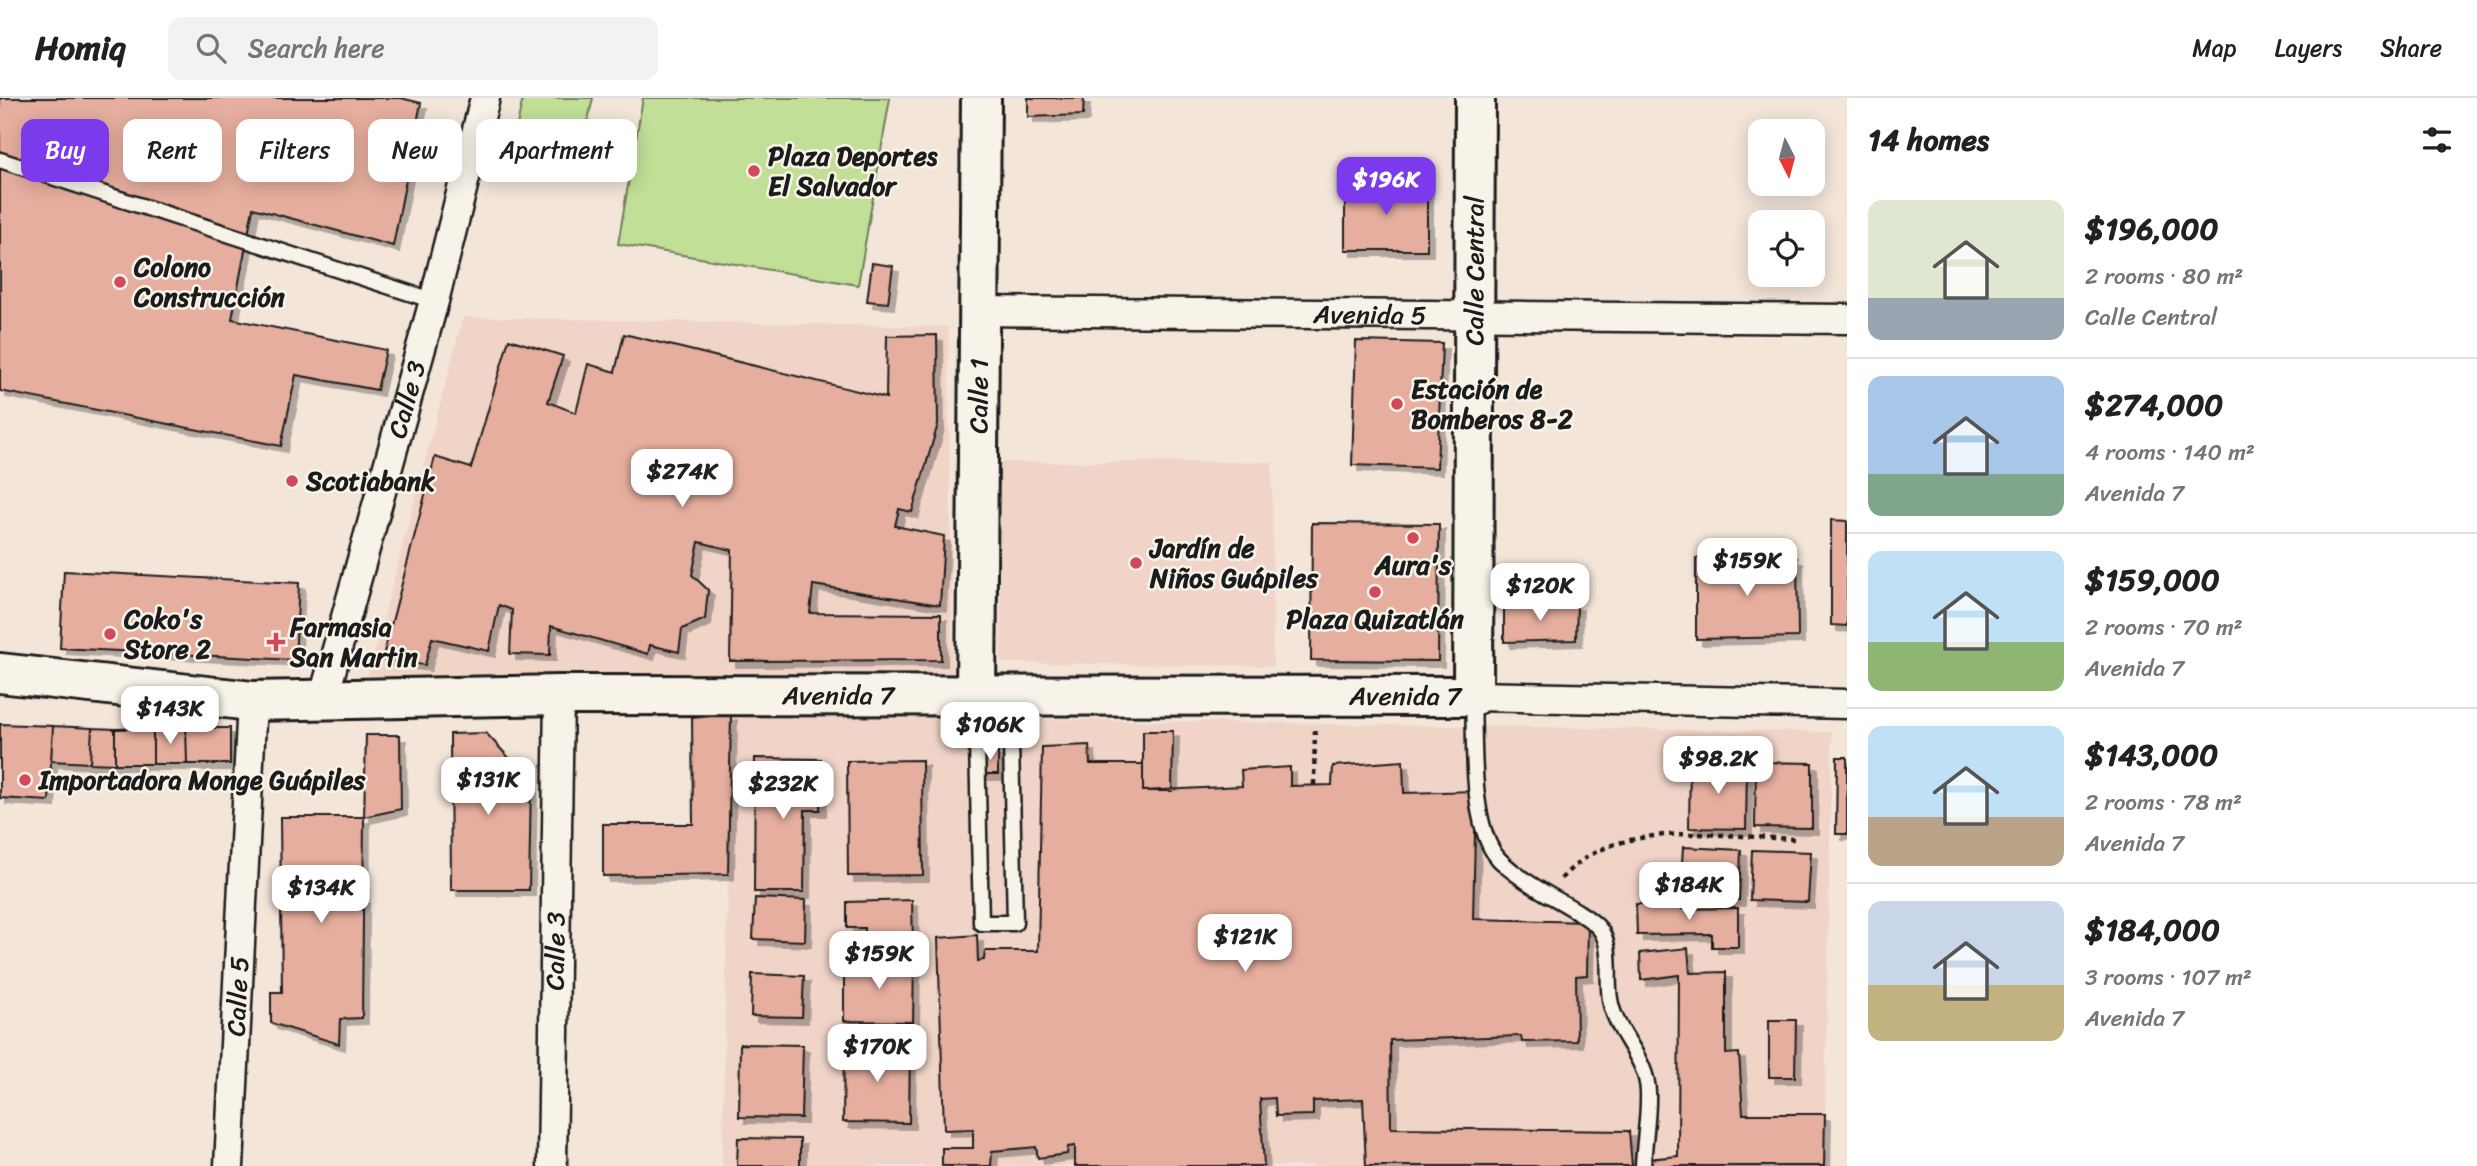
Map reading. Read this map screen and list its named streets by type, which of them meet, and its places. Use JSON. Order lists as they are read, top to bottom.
{
  "streets": {
    "main road": ["Calle Central", "Calle 1", "Avenida 7"],
    "street": ["Avenida 5", "Calle 3", "Calle 5"]
  },
  "crossings": [
    ["Calle Central", "Avenida 5"],
    ["Calle Central", "Avenida 7"],
    ["Avenida 5", "Calle 1"],
    ["Calle 1", "Avenida 7"],
    ["Calle 3", "Avenida 7"],
    ["Avenida 7", "Calle 5"]
  ],
  "places": {
    "other": [
      "Plaza Deportes El Salvador",
      "Colono Construcción",
      "Estación de Bomberos 8-2",
      "Scotiabank",
      "Aura's",
      "Jardín de Niños Guápiles",
      "Plaza Quizatlán",
      "Coko's Store 2",
      "Importadora Monge Guápiles"
    ],
    "health": ["Farmasia San Martin"]
  },
  "north": "bottom",
  "page": {
    "header": "Homiq",
    "search": "Search here",
    "nav": ["Map", "Layers", "Share"],
    "heading": "14 homes",
    "chip": [
      "Buy",
      "Rent",
      "Filters",
      "New",
      "Apartment"
    ],
    "price": [
      "$196K",
      "$274K",
      "$159K",
      "$120K",
      "$143K",
      "$106K",
      "$98.2K",
      "$131K",
      "$232K",
      "$184K",
      "$134K",
      "$121K",
      "$159K",
      "$170K"
    ],
    "list": [
      {
        "name": "$196,000",
        "note": "2 rooms · 80 m² · Calle Central"
      },
      {
        "name": "$274,000",
        "note": "4 rooms · 140 m² · Avenida 7"
      },
      {
        "name": "$159,000",
        "note": "2 rooms · 70 m² · Avenida 7"
      },
      {
        "name": "$143,000",
        "note": "2 rooms · 78 m² · Avenida 7"
      },
      {
        "name": "$184,000",
        "note": "3 rooms · 107 m² · Avenida 7"
      }
    ]
  }
}
